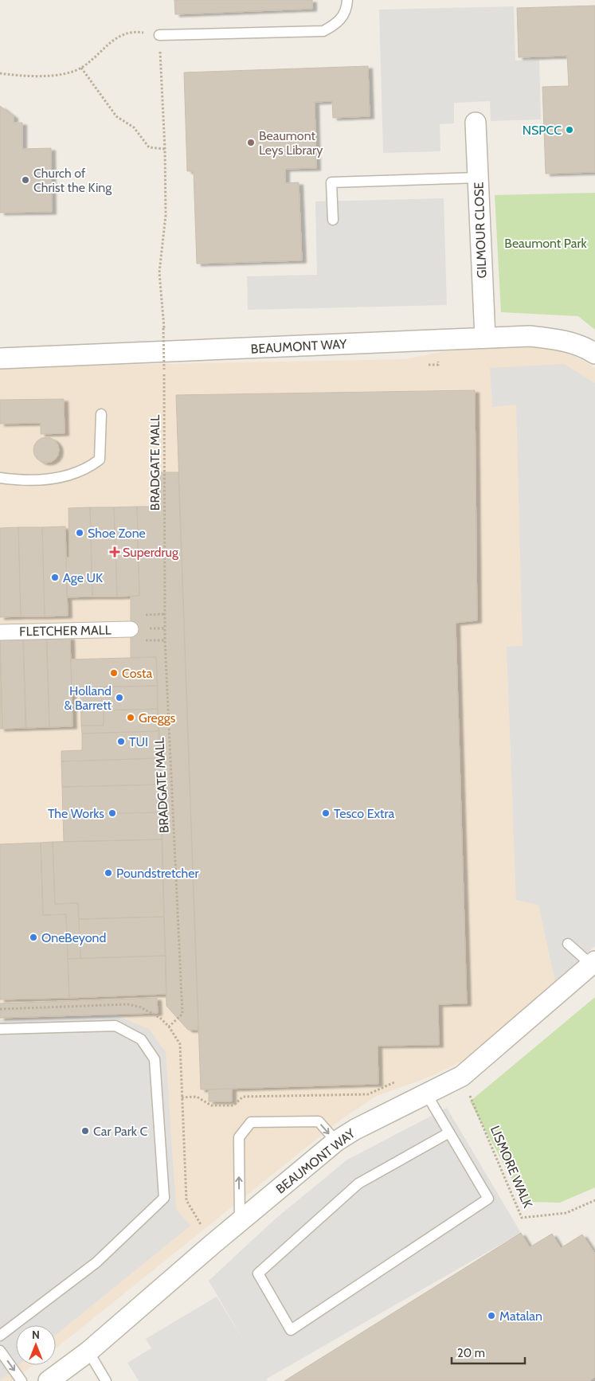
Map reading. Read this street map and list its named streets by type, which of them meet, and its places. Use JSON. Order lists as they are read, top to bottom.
{
  "streets": {
    "street": ["GILMOUR CLOSE", "BEAUMONT WAY", "FLETCHER MALL"],
    "path": ["BRADGATE MALL", "LISMORE WALK"]
  },
  "crossings": [
    ["GILMOUR CLOSE", "BEAUMONT WAY"],
    ["BEAUMONT WAY", "LISMORE WALK"]
  ],
  "parks": ["Beaumont Park"],
  "places": {
    "other": [
      "NSPCC",
      "Beaumont Leys Library",
      "Church of Christ the King",
      "Shoe Zone",
      "Age UK",
      "Costa",
      "Holland & Barrett",
      "Greggs",
      "TUI",
      "The Works",
      "Tesco Extra",
      "Poundstretcher",
      "OneBeyond",
      "Car Park C",
      "Matalan"
    ],
    "health": ["Superdrug"]
  },
  "scale_bar": "20 m",
  "north": "top"
}
